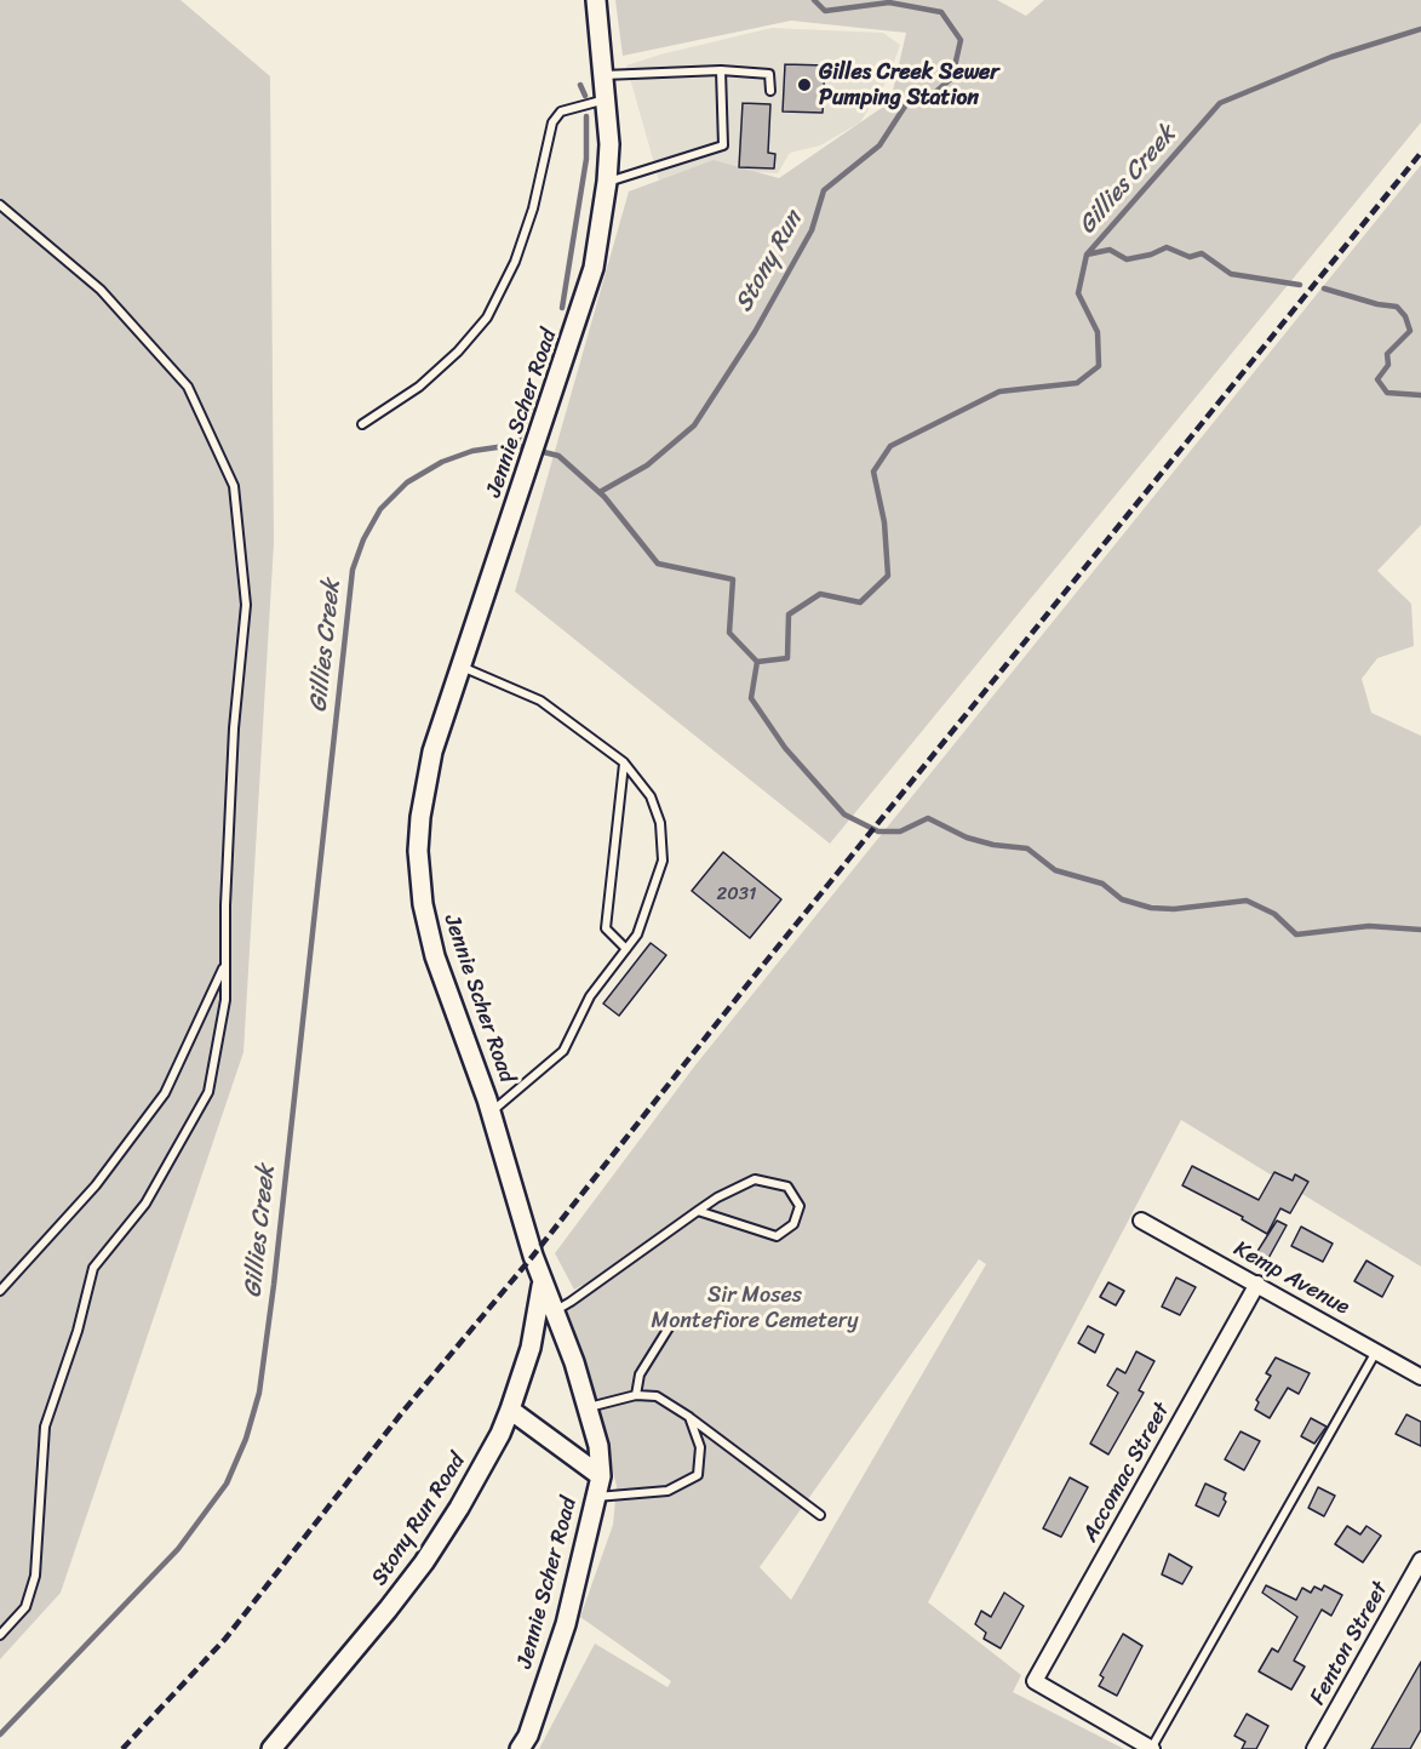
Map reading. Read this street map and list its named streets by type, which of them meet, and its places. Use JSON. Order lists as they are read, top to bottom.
{
  "streets": {
    "street": [
      "Jennie Scher Road",
      "Kemp Avenue",
      "Accomac Street",
      "Stony Run Road",
      "Fenton Street"
    ]
  },
  "crossings": [
    ["Jennie Scher Road", "Stony Run Road"],
    ["Kemp Avenue", "Accomac Street"]
  ],
  "water": ["Gillies Creek", "Stony Run"],
  "parks": ["Sir Moses Montefiore Cemetery"],
  "places": ["Gilles Creek Sewer Pumping Station"],
  "house_numbers": ["2031"]
}
